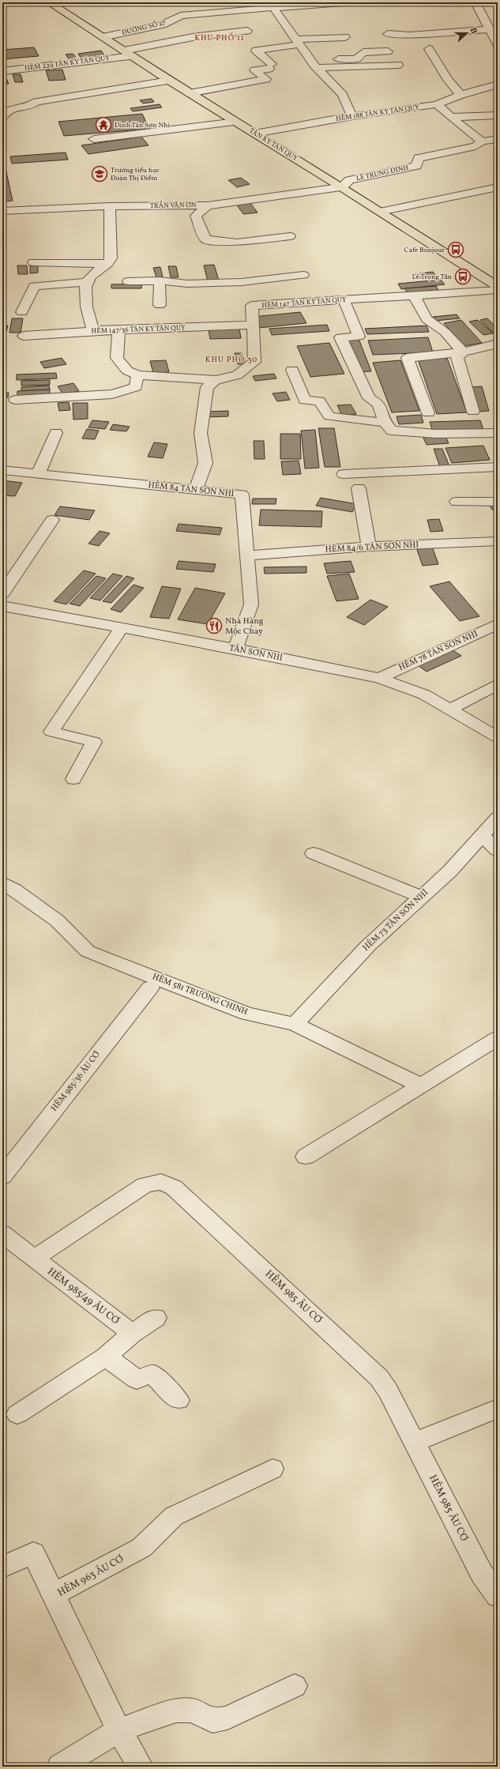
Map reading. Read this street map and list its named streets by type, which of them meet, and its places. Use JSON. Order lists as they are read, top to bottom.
{
  "streets": {
    "main road": ["TÂN KỲ TÂN QUÝ"],
    "street": [
      "ĐƯỜNG SỐ 27",
      "HẺM 229 TÂN KỲ TÂN QUÝ",
      "HẺM 188 TÂN KỲ TÂN QUÝ",
      "LÊ TRUNG ĐÌNH",
      "TRẦN VĂN ƠN",
      "HẺM 147 TÂN KỲ TÂN QUÝ",
      "HẺM 147/36 TÂN KỲ TÂN QUÝ",
      "HẺM 84 TÂN SƠN NHÌ",
      "HẺM 84/6 TÂN SƠN NHÌ",
      "HẺM 78 TÂN SƠN NHÌ",
      "TÂN SƠN NHÌ",
      "HẺM 73 TÂN SƠN NHÌ",
      "HẺM 581 TRƯỜNG CHINH",
      "HẺM 985/36 ÂU CƠ",
      "HẺM 985/49 ÂU CƠ",
      "HẺM 985 ÂU CƠ",
      "HẺM 963 ÂU CƠ"
    ]
  },
  "crossings": [
    ["ĐƯỜNG SỐ 27", "TÂN KỲ TÂN QUÝ"],
    ["HẺM 229 TÂN KỲ TÂN QUÝ", "TÂN KỲ TÂN QUÝ"],
    ["HẺM 188 TÂN KỲ TÂN QUÝ", "TÂN KỲ TÂN QUÝ"],
    ["TÂN KỲ TÂN QUÝ", "LÊ TRUNG ĐÌNH"],
    ["TÂN KỲ TÂN QUÝ", "TRẦN VĂN ƠN"],
    ["LÊ TRUNG ĐÌNH", "TRẦN VĂN ƠN"],
    ["HẺM 147 TÂN KỲ TÂN QUÝ", "HẺM 147/36 TÂN KỲ TÂN QUÝ"],
    ["HẺM 84 TÂN SƠN NHÌ", "HẺM 84/6 TÂN SƠN NHÌ"],
    ["HẺM 84 TÂN SƠN NHÌ", "TÂN SƠN NHÌ"],
    ["HẺM 78 TÂN SƠN NHÌ", "TÂN SƠN NHÌ"],
    ["HẺM 73 TÂN SƠN NHÌ", "HẺM 581 TRƯỜNG CHINH"],
    ["HẺM 985/49 ÂU CƠ", "HẺM 985 ÂU CƠ"]
  ],
  "districts": ["KHU PHỐ 11", "KHU PHỐ 30"],
  "places": {
    "temple": ["Đình Tân Sơn Nhì"],
    "school or university": ["Trường tiểu học Đoàn Thị Điểm"],
    "bus stop": ["Cafe Bonjour", "Lê Trọng Tấn"],
    "restaurant": ["Nhà Hàng Mộc Chay"]
  },
  "north": "right"
}
